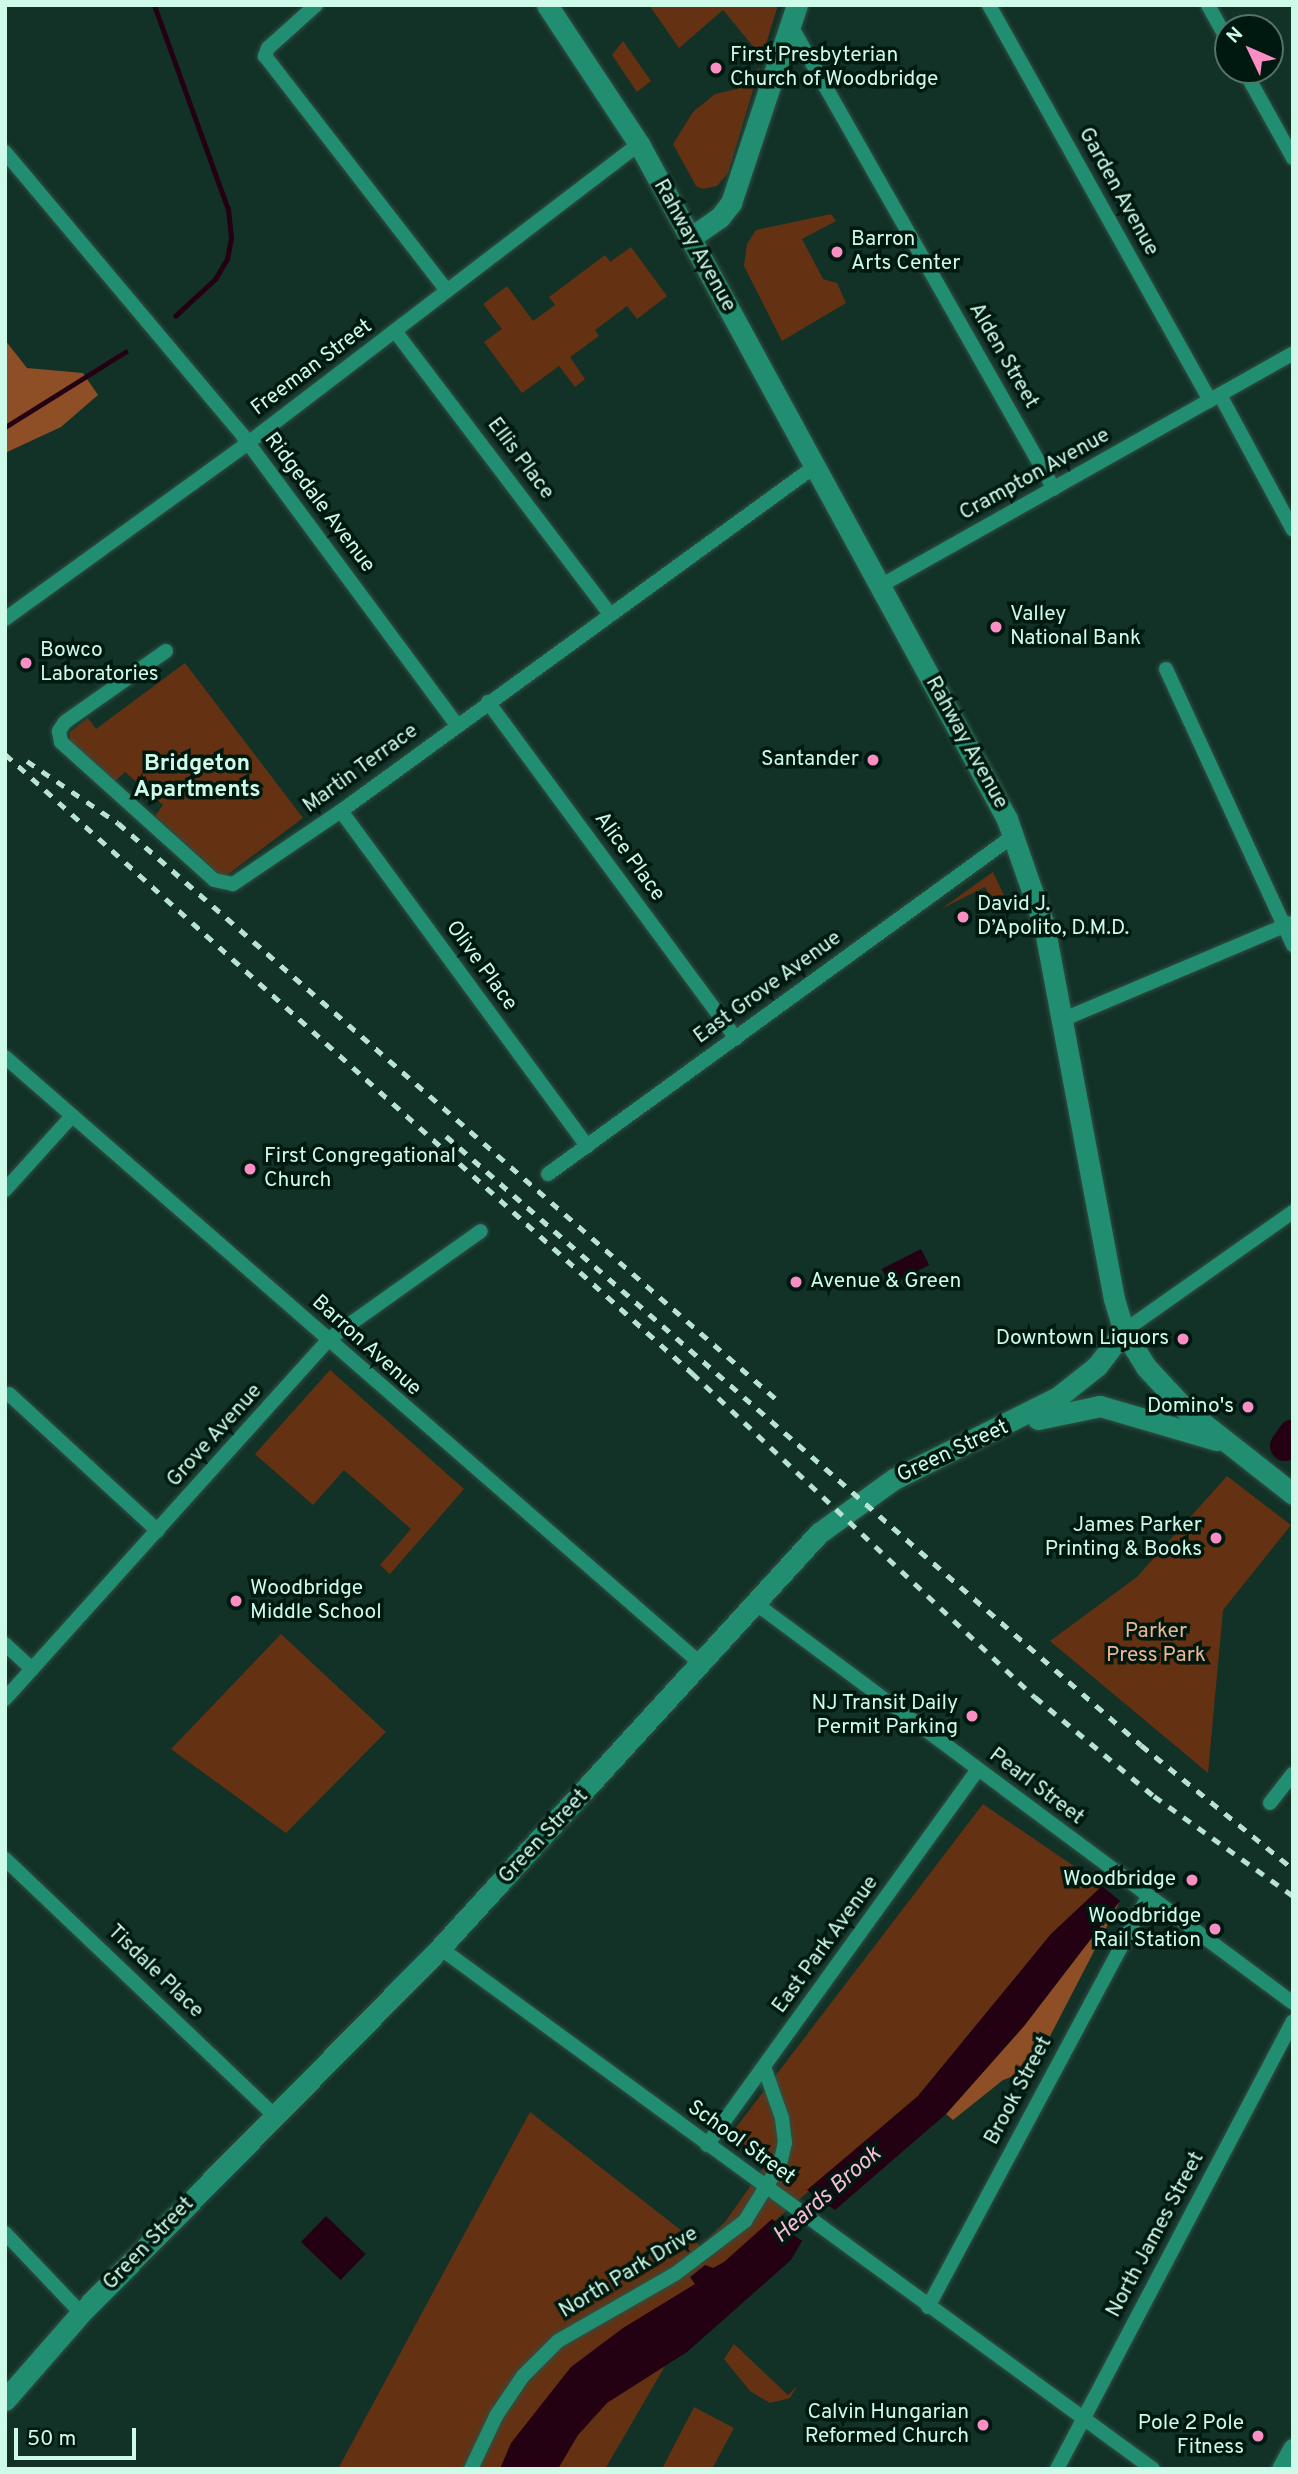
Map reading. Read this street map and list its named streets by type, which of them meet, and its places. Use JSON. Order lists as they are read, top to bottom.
{
  "streets": {
    "street": [
      "Garden Avenue",
      "Rahway Avenue",
      "Alden Street",
      "Freeman Street",
      "Ellis Place",
      "Crampton Avenue",
      "Ridgedale Avenue",
      "Martin Terrace",
      "Alice Place",
      "Olive Place",
      "East Grove Avenue",
      "Barron Avenue",
      "Grove Avenue",
      "Green Street",
      "Pearl Street",
      "East Park Avenue",
      "Tisdale Place",
      "Brook Street",
      "School Street",
      "North James Street",
      "North Park Drive"
    ]
  },
  "crossings": [
    ["Garden Avenue", "Crampton Avenue"],
    ["Rahway Avenue", "Freeman Street"],
    ["Rahway Avenue", "Crampton Avenue"],
    ["Rahway Avenue", "Martin Terrace"],
    ["Rahway Avenue", "East Grove Avenue"],
    ["Rahway Avenue", "Green Street"],
    ["Alden Street", "Crampton Avenue"],
    ["Freeman Street", "Ellis Place"],
    ["Freeman Street", "Ridgedale Avenue"],
    ["Ellis Place", "Martin Terrace"],
    ["Ridgedale Avenue", "Martin Terrace"],
    ["Martin Terrace", "Alice Place"],
    ["Martin Terrace", "Olive Place"],
    ["Alice Place", "East Grove Avenue"],
    ["Olive Place", "East Grove Avenue"],
    ["Barron Avenue", "Grove Avenue"],
    ["Barron Avenue", "Green Street"],
    ["Green Street", "Pearl Street"],
    ["Green Street", "Tisdale Place"],
    ["Green Street", "School Street"],
    ["Pearl Street", "East Park Avenue"],
    ["Pearl Street", "Brook Street"],
    ["East Park Avenue", "School Street"],
    ["East Park Avenue", "North Park Drive"],
    ["Brook Street", "School Street"],
    ["School Street", "North James Street"],
    ["School Street", "North Park Drive"]
  ],
  "districts": ["Bridgeton Apartments"],
  "water": ["Heards Brook"],
  "parks": ["Parker Press Park"],
  "places": [
    "First Presbyterian Church of Woodbridge",
    "Barron Arts Center",
    "Valley National Bank",
    "Bowco Laboratories",
    "Santander",
    "David J. D’Apolito, D.M.D.",
    "First Congregational Church",
    "Avenue & Green",
    "Downtown Liquors",
    "Domino's",
    "James Parker Printing & Books",
    "Woodbridge Middle School",
    "NJ Transit Daily Permit Parking",
    "Woodbridge",
    "Woodbridge Rail Station",
    "Calvin Hungarian Reformed Church",
    "Pole 2 Pole Fitness"
  ],
  "scale_bar": "50 m",
  "north": "top left"
}
